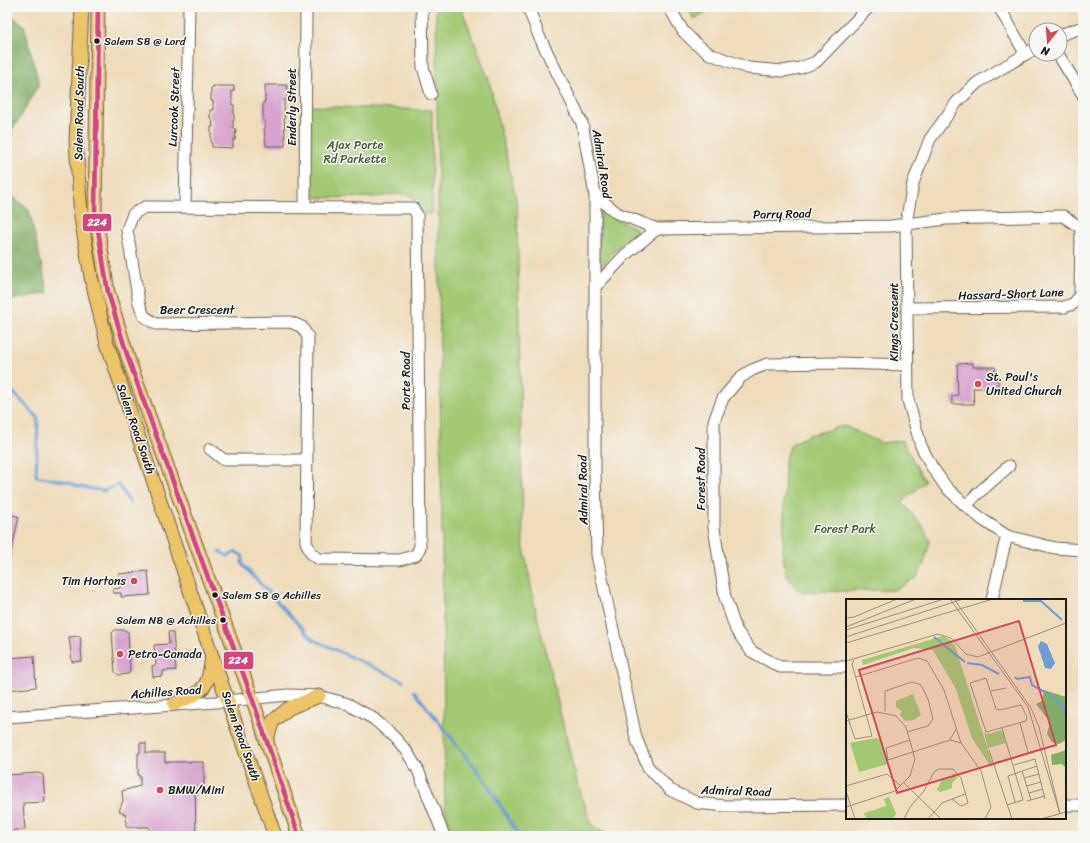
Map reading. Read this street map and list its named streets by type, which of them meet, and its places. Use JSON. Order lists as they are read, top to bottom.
{
  "streets": {
    "main road": ["Salem Road South"],
    "street": [
      "Lurcook Street",
      "Enderly Street",
      "Admiral Road",
      "Parry Road",
      "Hassard-Short Lane",
      "Beer Crescent",
      "Kings Crescent",
      "Porte Road",
      "Forest Road",
      "Achilles Road"
    ]
  },
  "crossings": [
    ["Lurcook Street", "Beer Crescent"],
    ["Enderly Street", "Beer Crescent"],
    ["Salem Road South", "Achilles Road"],
    ["Admiral Road", "Parry Road"],
    ["Parry Road", "Hassard-Short Lane"],
    ["Parry Road", "Kings Crescent"],
    ["Hassard-Short Lane", "Kings Crescent"],
    ["Beer Crescent", "Porte Road"],
    ["Kings Crescent", "Forest Road"]
  ],
  "parks": ["Ajax Porte Rd Parkette", "Forest Park"],
  "places": [
    "Salem SB @ Lord",
    "St. Paul's United Church",
    "Tim Hortons",
    "Salem SB @ Achilles",
    "Salem NB @ Achilles",
    "Petro-Canada",
    "BMW/Mini"
  ],
  "lines": ["transit line 224"],
  "north": "bottom"
}
